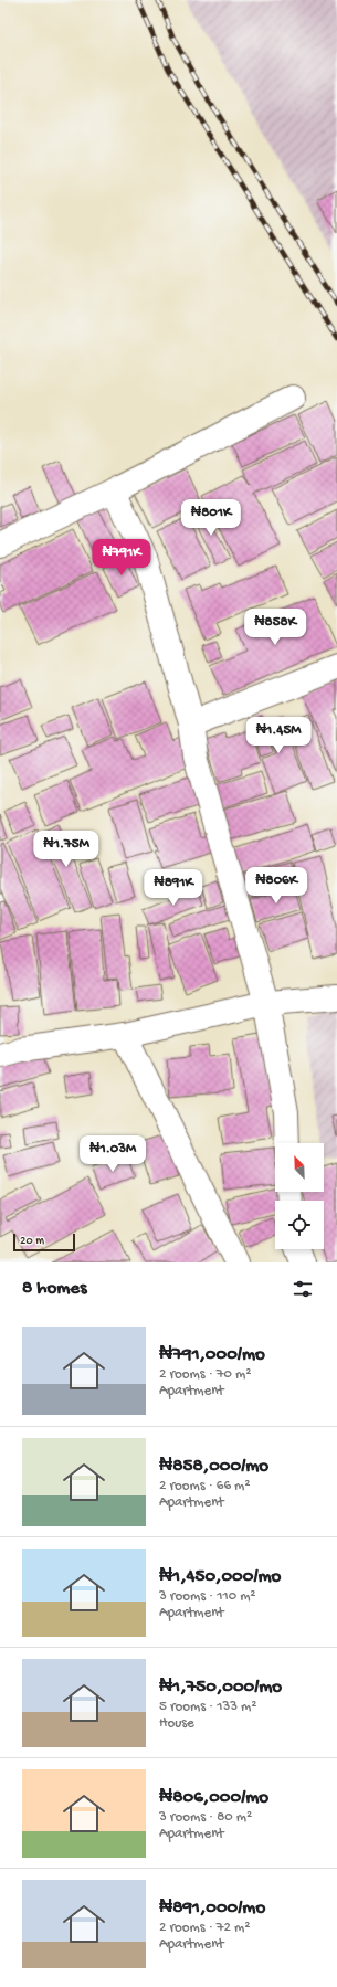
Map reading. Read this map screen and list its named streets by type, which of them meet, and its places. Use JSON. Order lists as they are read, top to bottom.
{
  "scale_bar": "20 m",
  "north": "top left",
  "page": {
    "price": [
      "₦801K",
      "₦791K",
      "₦858K",
      "₦1.45M",
      "₦1.75M",
      "₦806K",
      "₦891K",
      "₦1.03M"
    ],
    "scale": "20 m",
    "heading": "8 homes",
    "list": [
      {
        "name": "₦791,000/mo",
        "note": "2 rooms · 70 m² · Apartment"
      },
      {
        "name": "₦858,000/mo",
        "note": "2 rooms · 66 m² · Apartment"
      },
      {
        "name": "₦1,450,000/mo",
        "note": "3 rooms · 110 m² · Apartment"
      },
      {
        "name": "₦1,750,000/mo",
        "note": "5 rooms · 133 m² · House"
      },
      {
        "name": "₦806,000/mo",
        "note": "3 rooms · 80 m² · Apartment"
      },
      {
        "name": "₦891,000/mo",
        "note": "2 rooms · 72 m² · Apartment"
      }
    ]
  }
}
